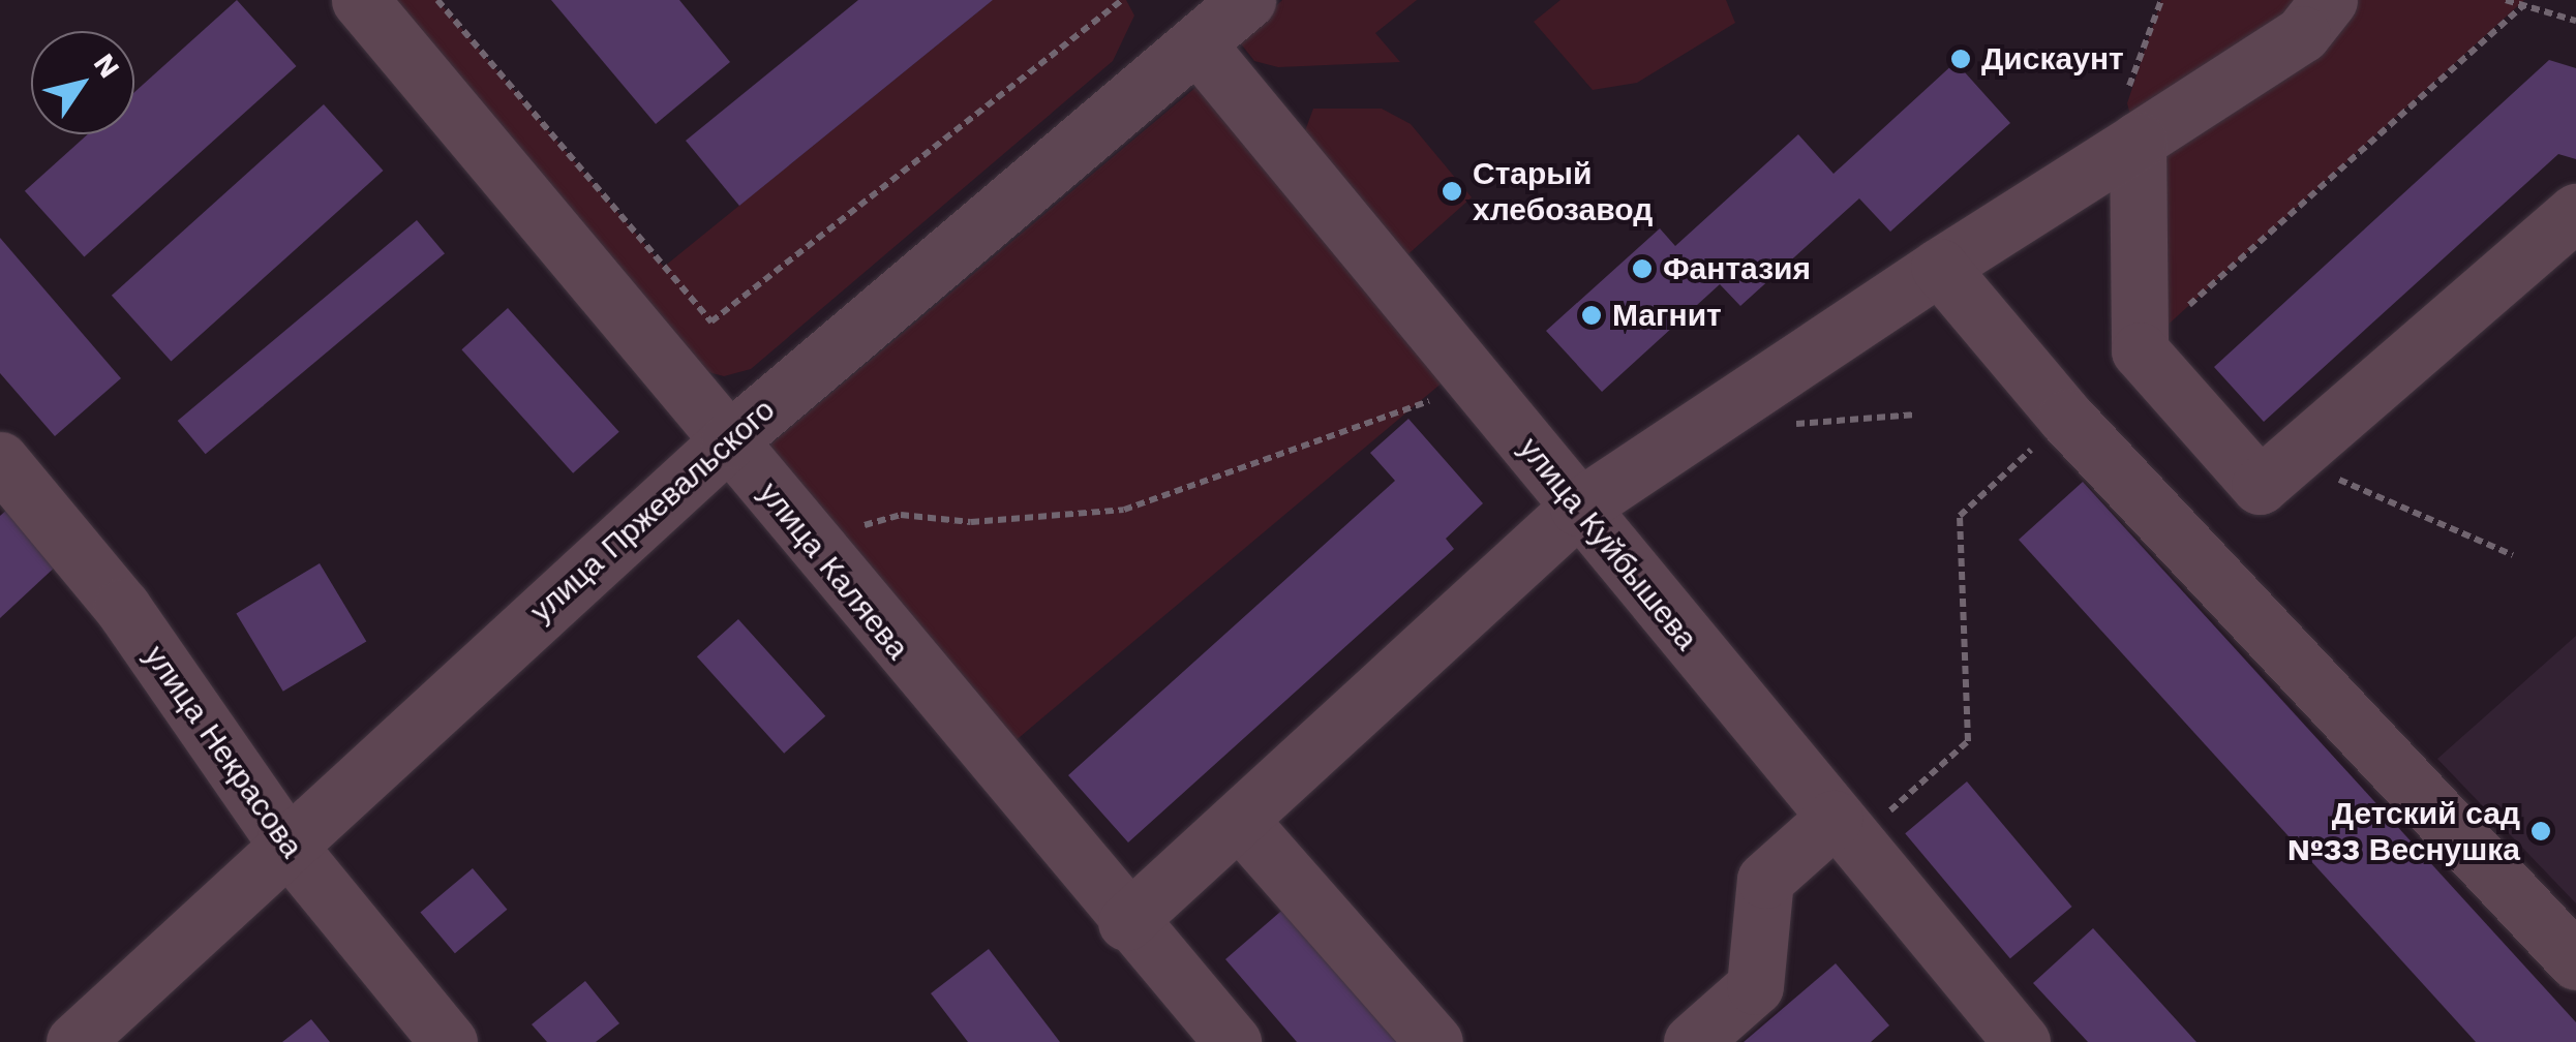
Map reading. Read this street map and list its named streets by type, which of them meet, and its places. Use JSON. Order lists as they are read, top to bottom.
{
  "streets": {
    "street": [
      "улица Пржевальского",
      "улица Куйбышева",
      "улица Каляева",
      "улица Некрасова"
    ]
  },
  "crossings": [
    ["улица Пржевальского", "улица Куйбышева"],
    ["улица Пржевальского", "улица Каляева"],
    ["улица Пржевальского", "улица Некрасова"]
  ],
  "places": [
    "Дискаунт",
    "Старый хлебозавод",
    "Фантазия",
    "Магнит",
    "Детский сад №33 Веснушка"
  ],
  "north": "top right"
}
